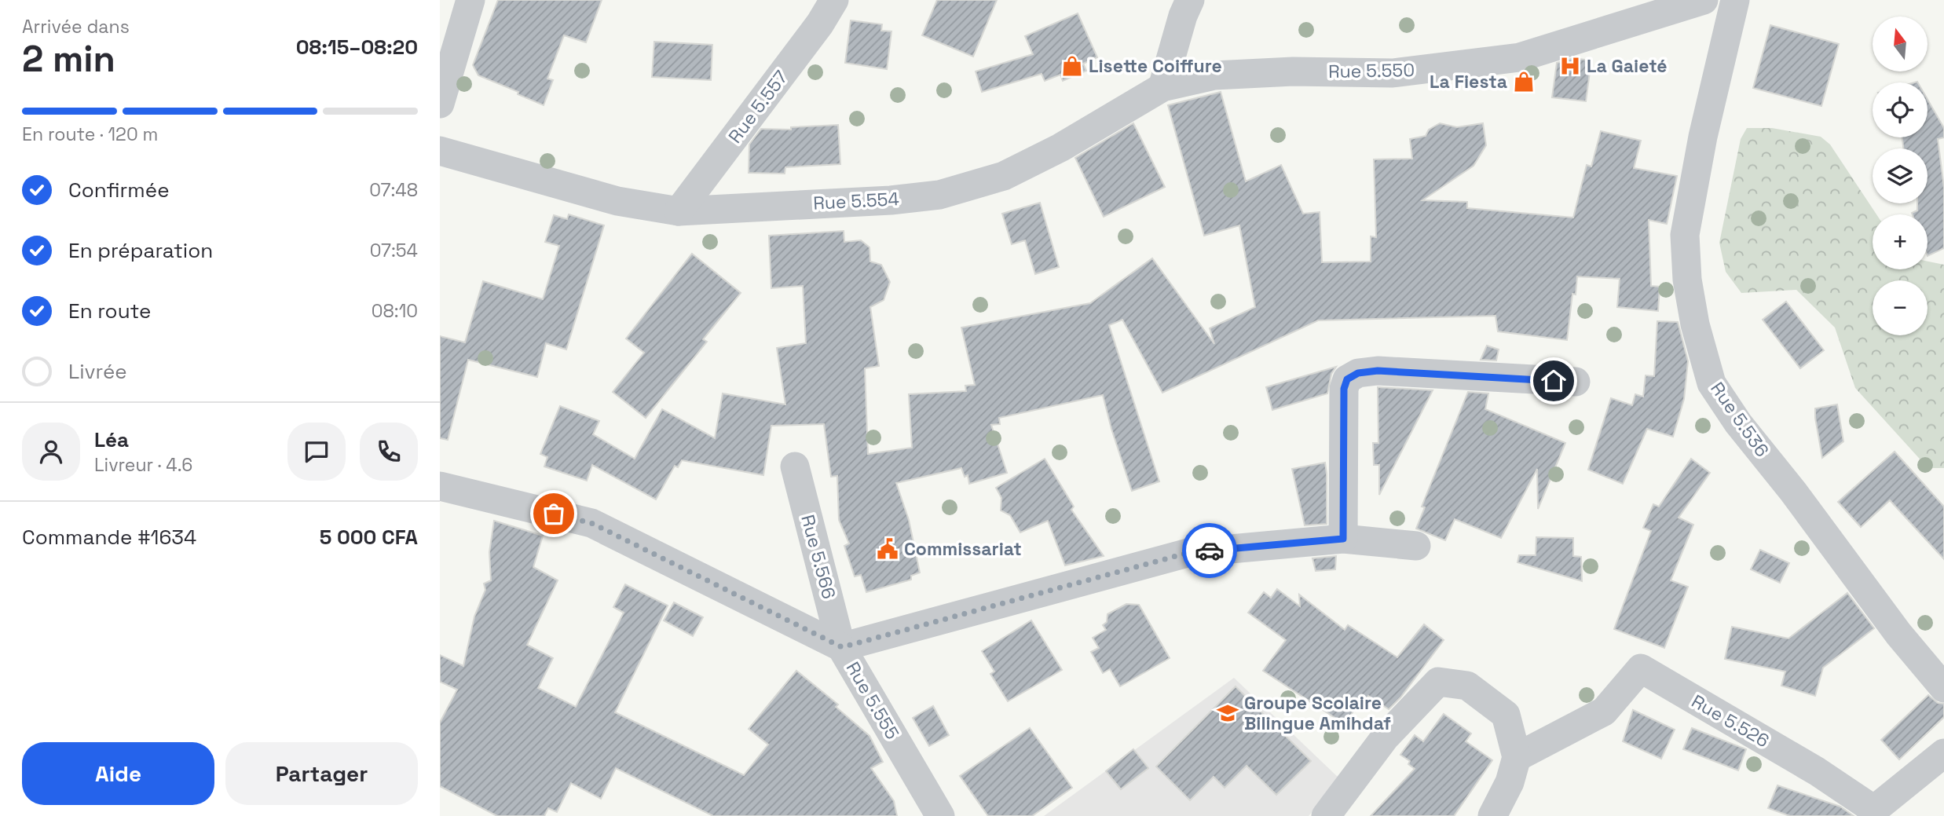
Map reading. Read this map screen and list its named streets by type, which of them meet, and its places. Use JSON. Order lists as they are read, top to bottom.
{
  "streets": {
    "street": [
      "Rue 5.550",
      "Rue 5.557",
      "Rue 5.554",
      "Rue 5.536",
      "Rue 5.566",
      "Rue 5.555",
      "Rue 5.526"
    ]
  },
  "crossings": [
    ["Rue 5.550", "Rue 5.554"],
    ["Rue 5.557", "Rue 5.554"],
    ["Rue 5.566", "Rue 5.555"]
  ],
  "places": {
    "shop": ["Lisette Coiffure", "La Fiesta"],
    "hospital": ["La Gaieté"],
    "public building": ["Commissariat"],
    "school or university": ["Groupe Scolaire Bilingue Amihdaf"]
  },
  "north": "top",
  "page": {
    "heading": ["2 min", "Arrivée dans", "08:15–08:20"],
    "panel": [
      "Léa",
      "Livreur · 4.6",
      "Commande #1634",
      "5 000 CFA"
    ],
    "map_buttons": ["+", "−"],
    "bar": "En route · 120 m",
    "list": [
      ["Confirmée", "07:48"],
      ["En préparation", "07:54"],
      ["En route", "08:10"],
      "Livrée"
    ],
    "buttons": ["Aide", "Partager"]
  }
}
